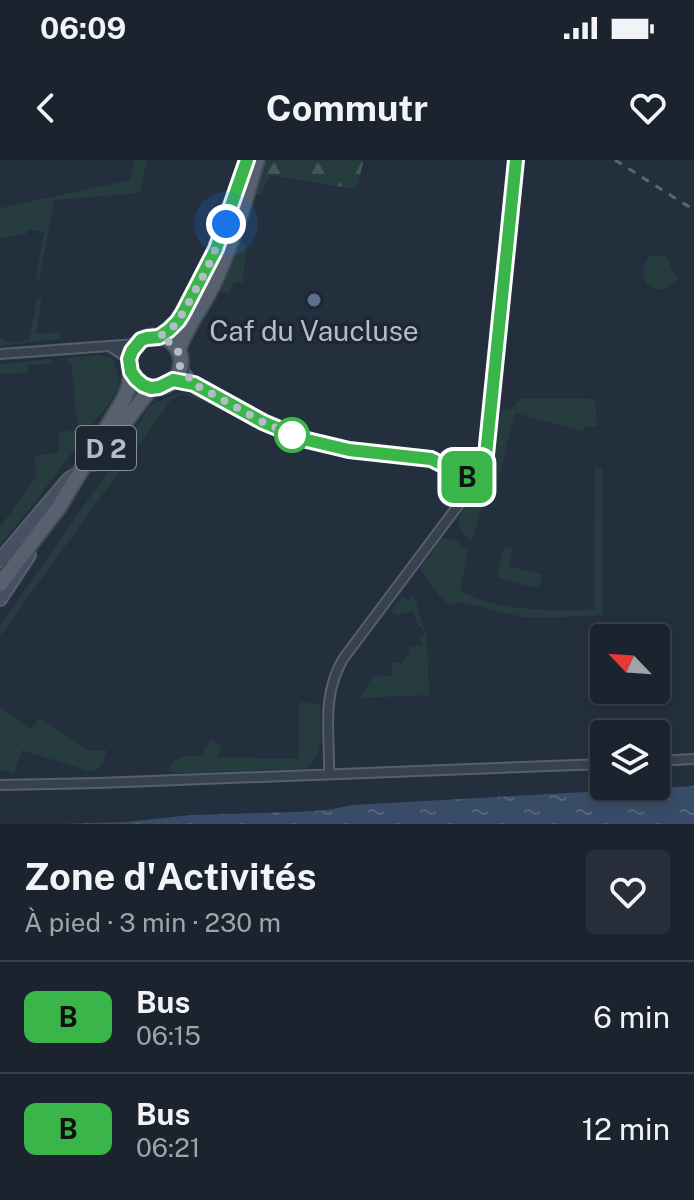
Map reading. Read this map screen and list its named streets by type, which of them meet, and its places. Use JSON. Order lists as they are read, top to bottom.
{
  "streets": {
    "main road": ["D 2"]
  },
  "places": ["Caf du Vaucluse"],
  "lines": ["bus line B"],
  "north": "top left",
  "page": {
    "status": "06:09",
    "header": "Commutr",
    "on_map": "B",
    "heading": ["Zone d'Activités", "À pied · 3 min · 230 m"],
    "list": [
      {
        "mark": "B",
        "name": "Bus",
        "note": "06:15",
        "value": "6 min"
      },
      {
        "mark": "B",
        "name": "Bus",
        "note": "06:21",
        "value": "12 min"
      }
    ]
  }
}
